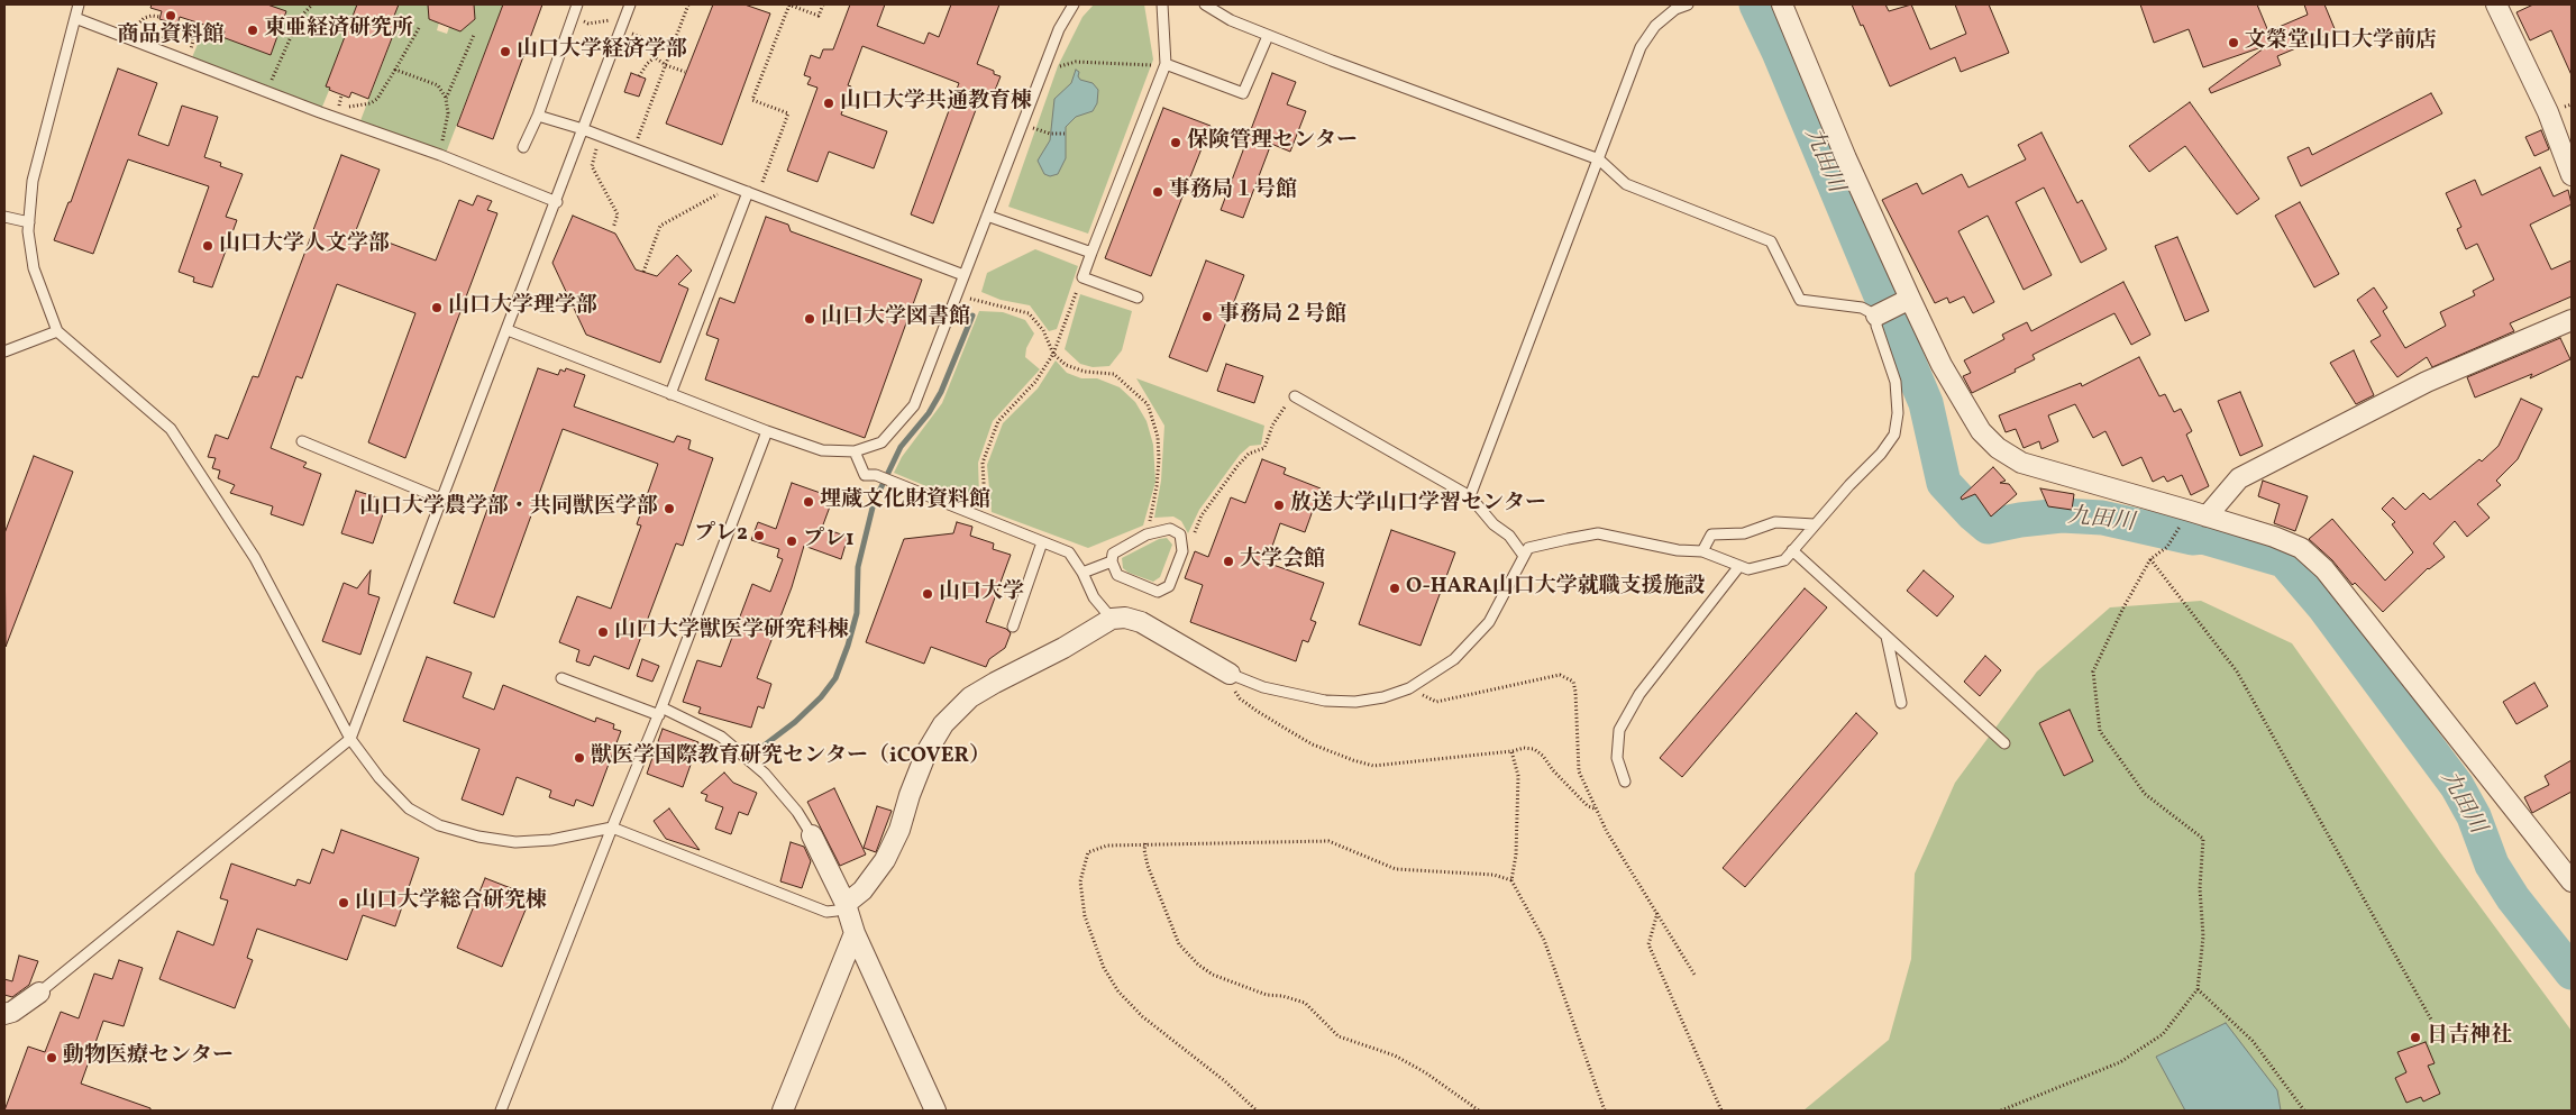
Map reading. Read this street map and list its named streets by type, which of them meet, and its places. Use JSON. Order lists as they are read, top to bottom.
{
  "water": ["九田川"],
  "places": [
    "商品資料館",
    "東亜経済研究所",
    "文榮堂山口大学前店",
    "山口大学経済学部",
    "山口大学共通教育棟",
    "保険管理センター",
    "事務局１号館",
    "山口大学人文学部",
    "山口大学理学部",
    "事務局２号館",
    "山口大学図書館",
    "埋蔵文化財資料館",
    "放送大学山口学習センター",
    "山口大学農学部・共同獣医学部",
    "プレ2",
    "プレ1",
    "大学会館",
    "O-HARA山口大学就職支援施設",
    "山口大学",
    "山口大学獣医学研究科棟",
    "獣医学国際教育研究センター（iCOVER）",
    "山口大学総合研究棟",
    "日吉神社",
    "動物医療センター"
  ]
}
